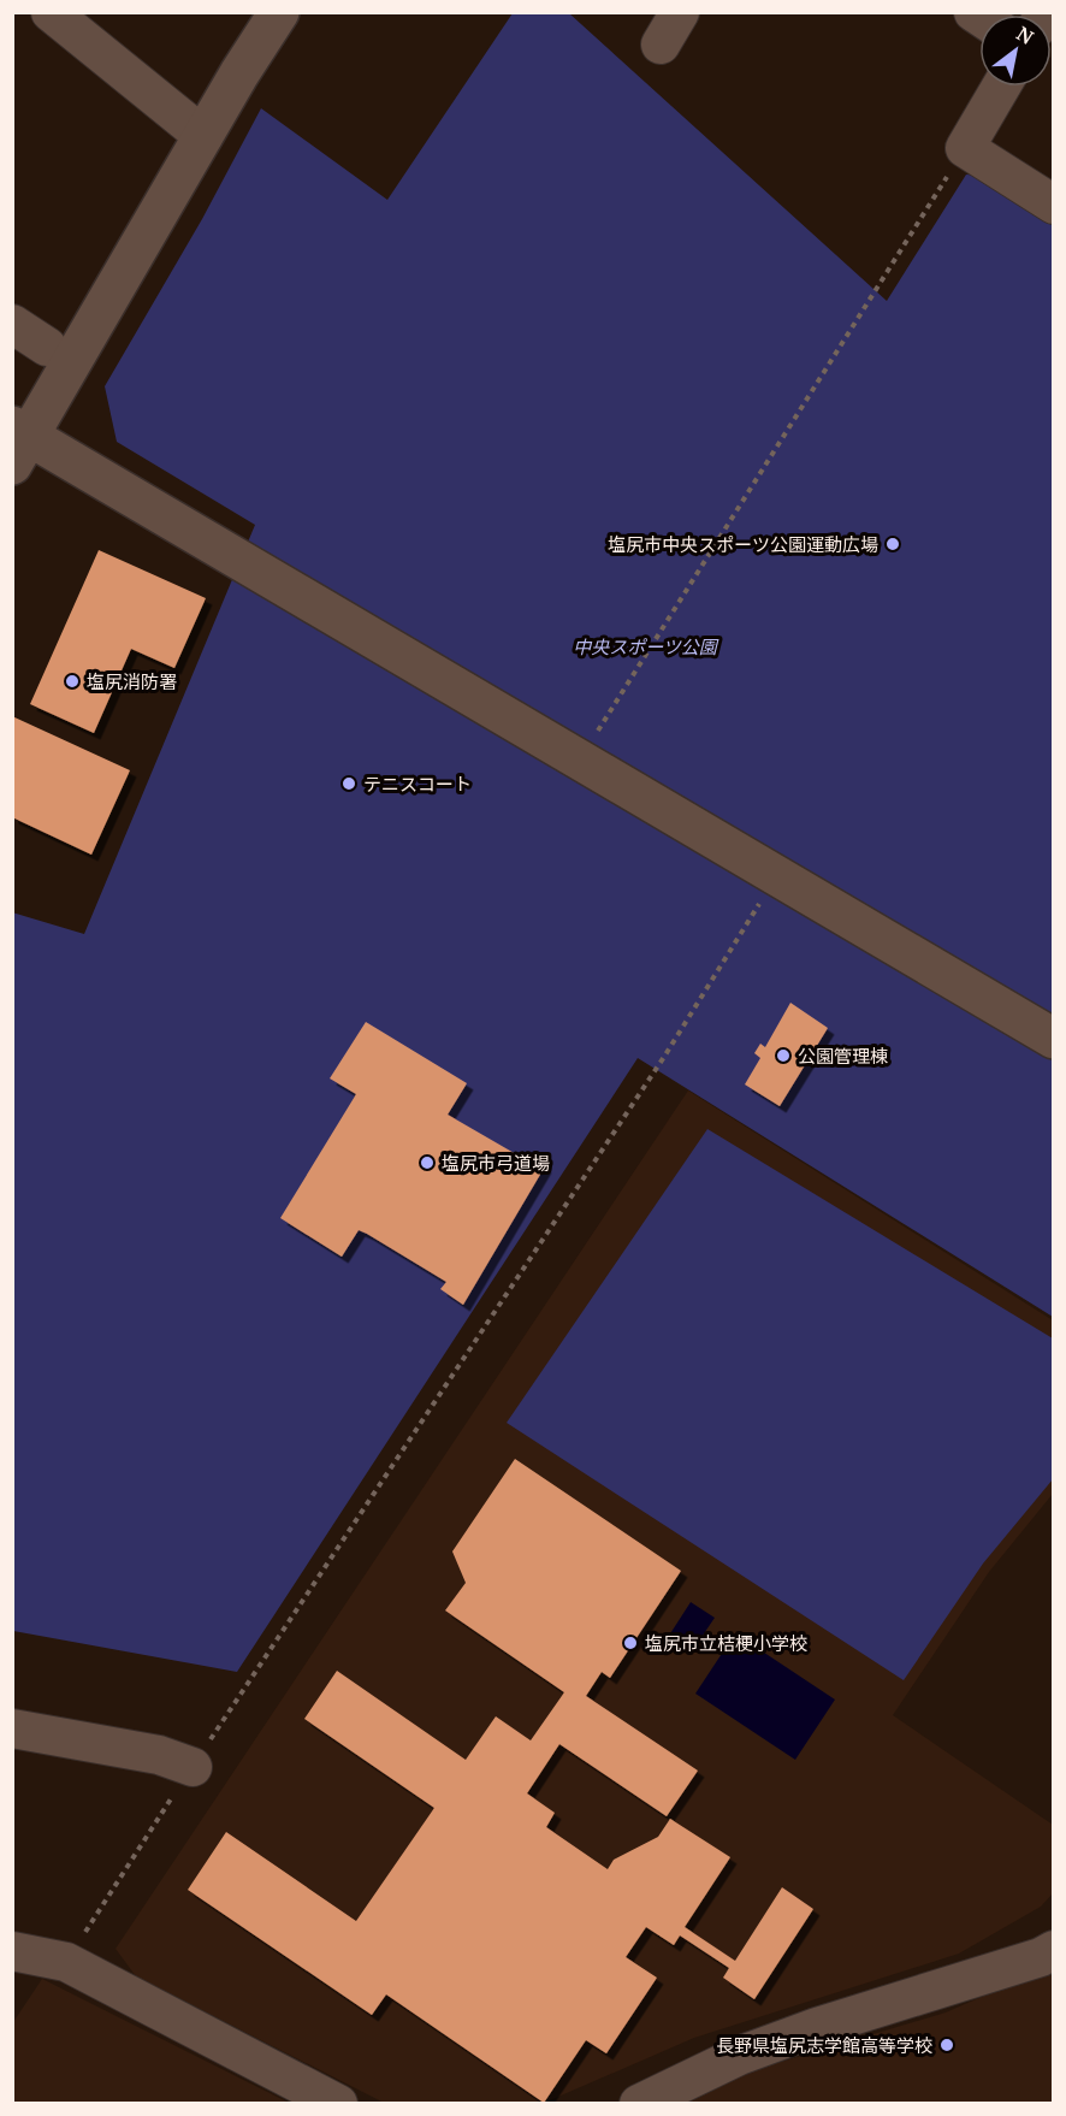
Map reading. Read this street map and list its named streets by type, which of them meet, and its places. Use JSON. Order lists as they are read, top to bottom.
{
  "parks": ["中央スポーツ公園"],
  "places": [
    "塩尻市中央スポーツ公園運動広場",
    "塩尻消防署",
    "テニスコート",
    "公園管理棟",
    "塩尻市弓道場",
    "塩尻市立桔梗小学校",
    "長野県塩尻志学館高等学校"
  ],
  "north": "top right"
}
